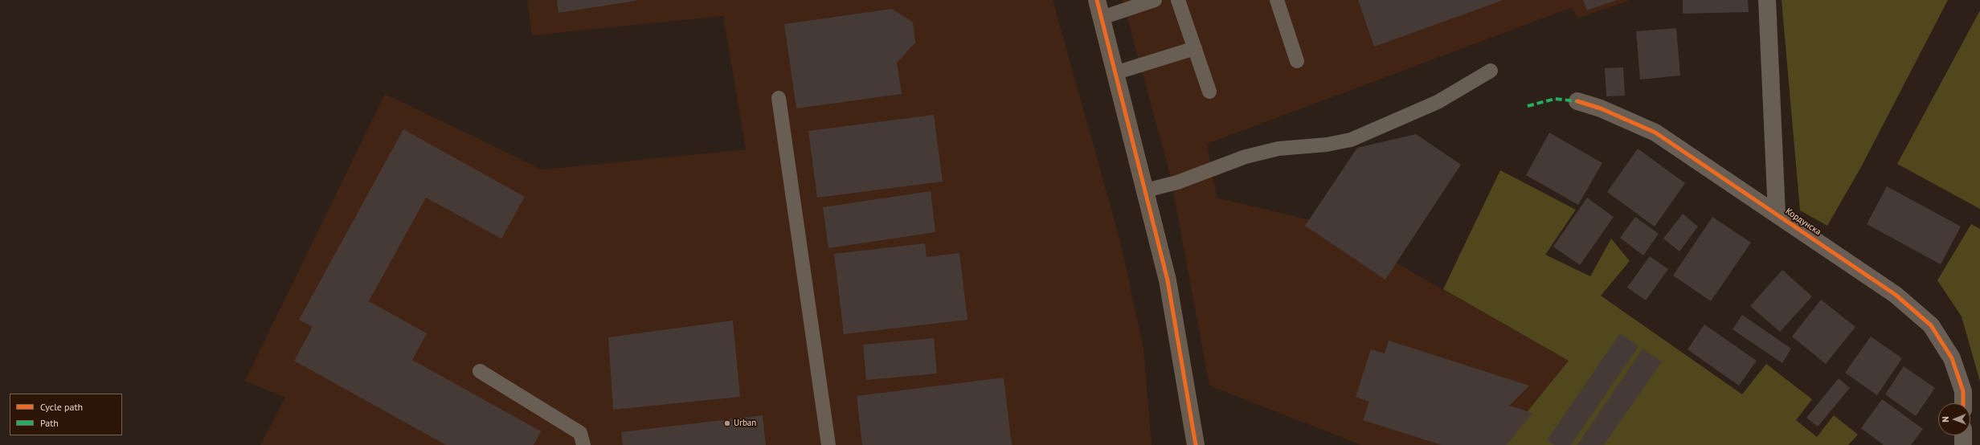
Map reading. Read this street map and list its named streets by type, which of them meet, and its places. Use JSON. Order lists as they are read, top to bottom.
{
  "streets": {
    "street": ["Кордунска"]
  },
  "places": ["Urban"],
  "legend": ["Cycle path", "Path"],
  "north": "left"
}
